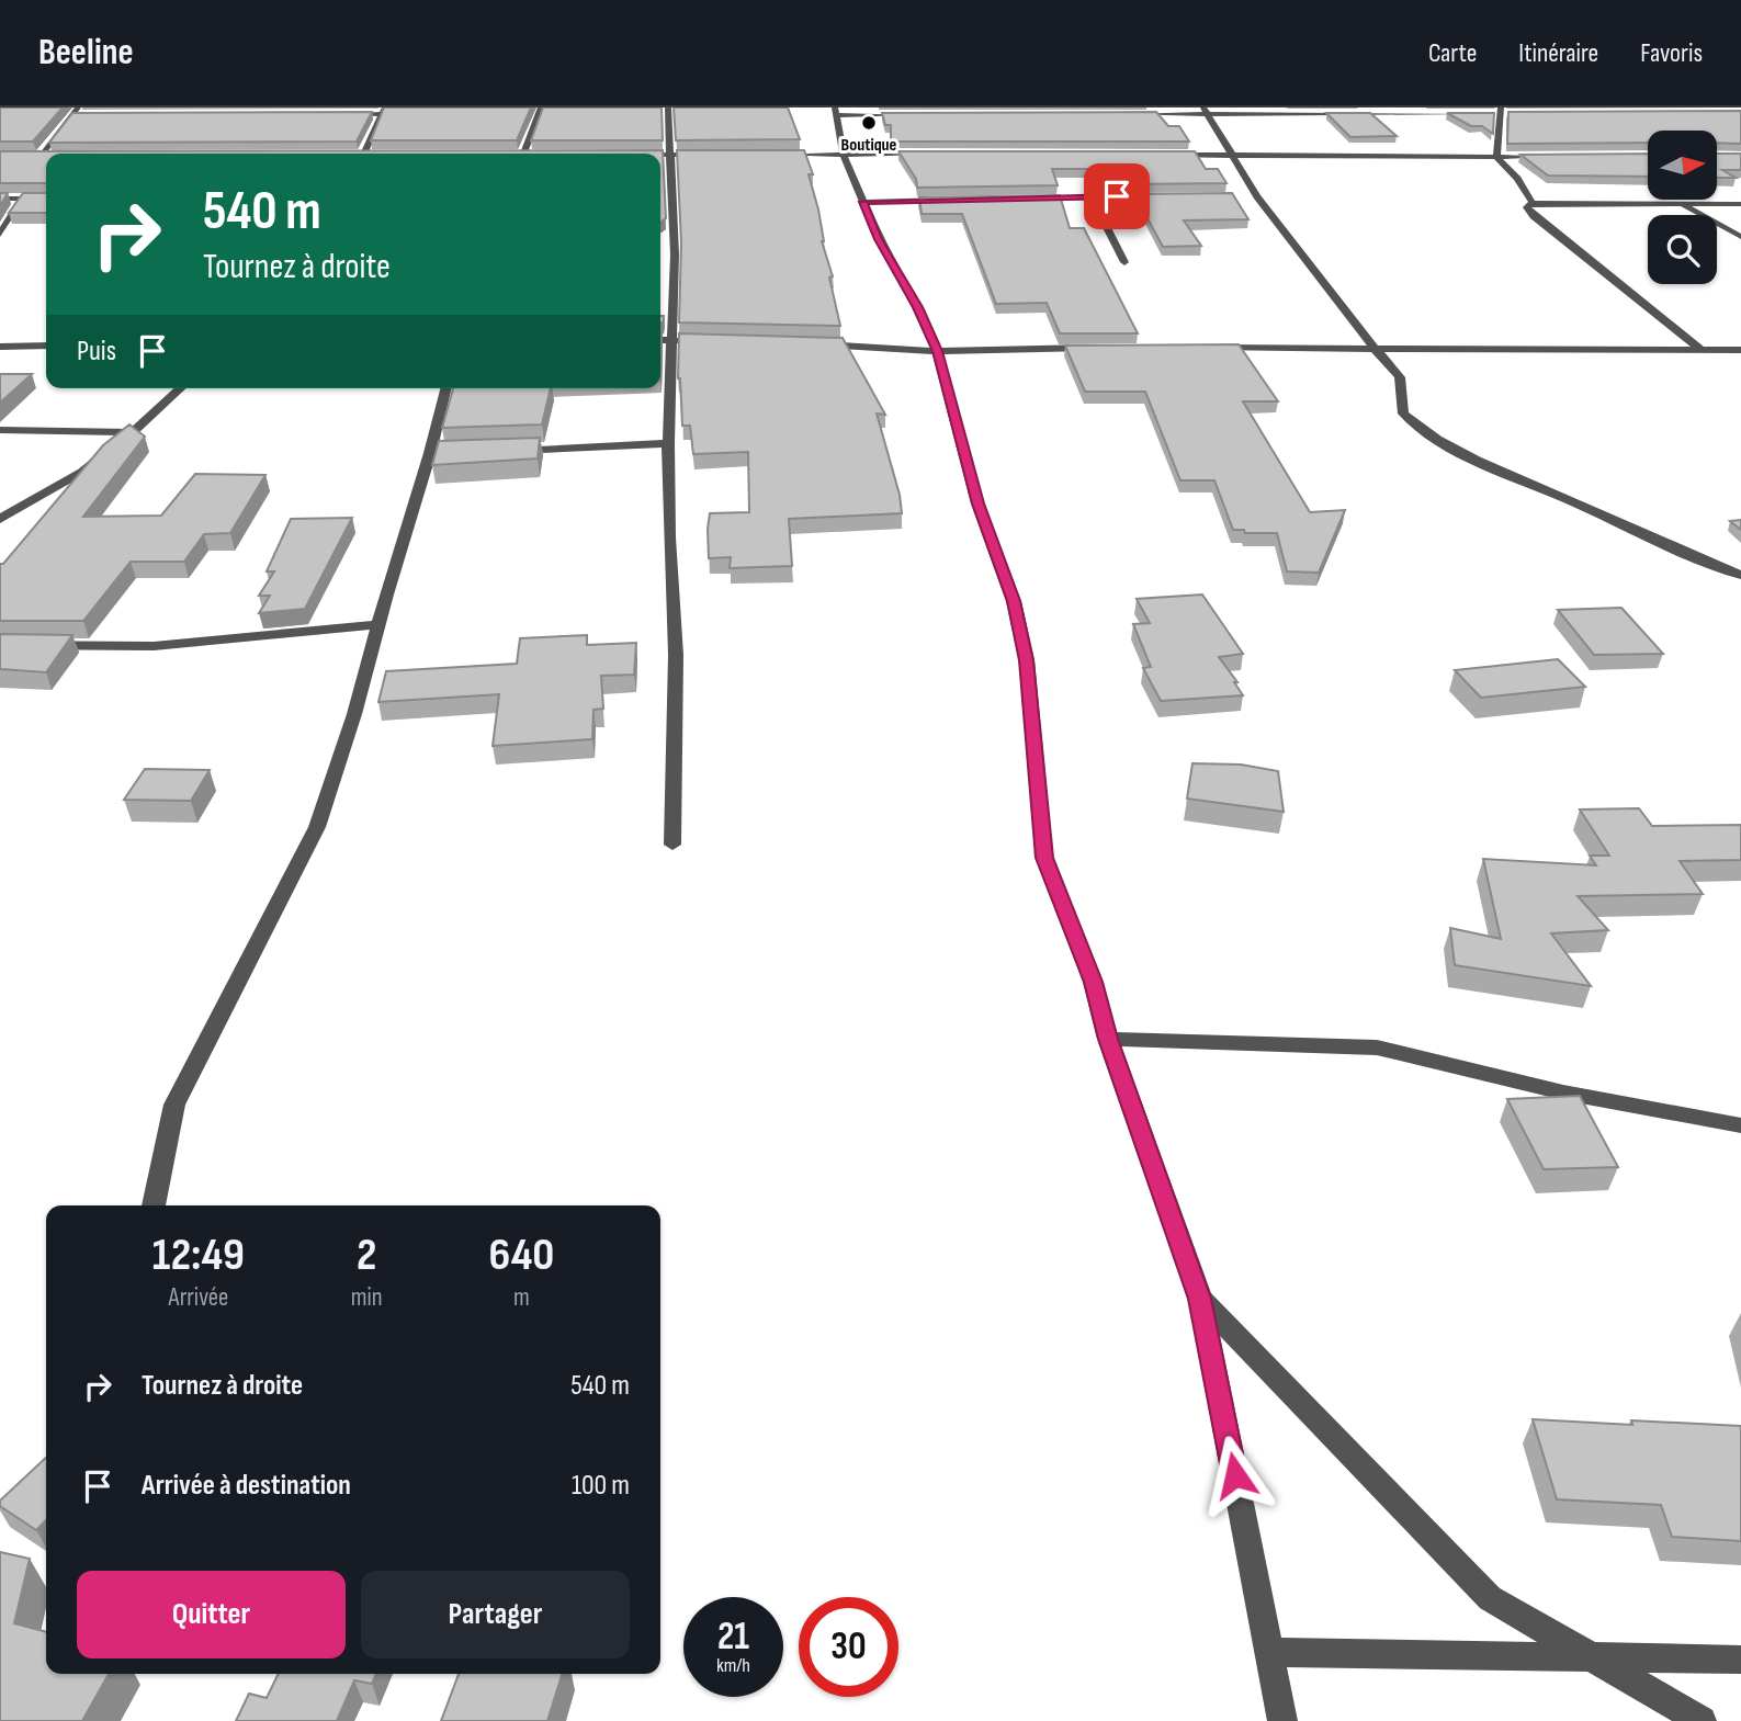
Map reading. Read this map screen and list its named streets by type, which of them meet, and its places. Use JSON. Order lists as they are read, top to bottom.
{
  "places": ["Boutique"],
  "north": "right",
  "page": {
    "header": "Beeline",
    "nav": ["Carte", "Itinéraire", "Favoris"],
    "turn": ["540 m", "Tournez à droite"],
    "then": "Puis",
    "eta": [
      "12:49",
      "Arrivée",
      "2",
      "min",
      "640",
      "m"
    ],
    "list": [
      {
        "name": "Tournez à droite",
        "value": "540 m"
      },
      {
        "name": "Arrivée à destination",
        "value": "100 m"
      }
    ],
    "buttons": ["Quitter", "Partager"],
    "speed": "21 km/h",
    "limit": "30"
  }
}
